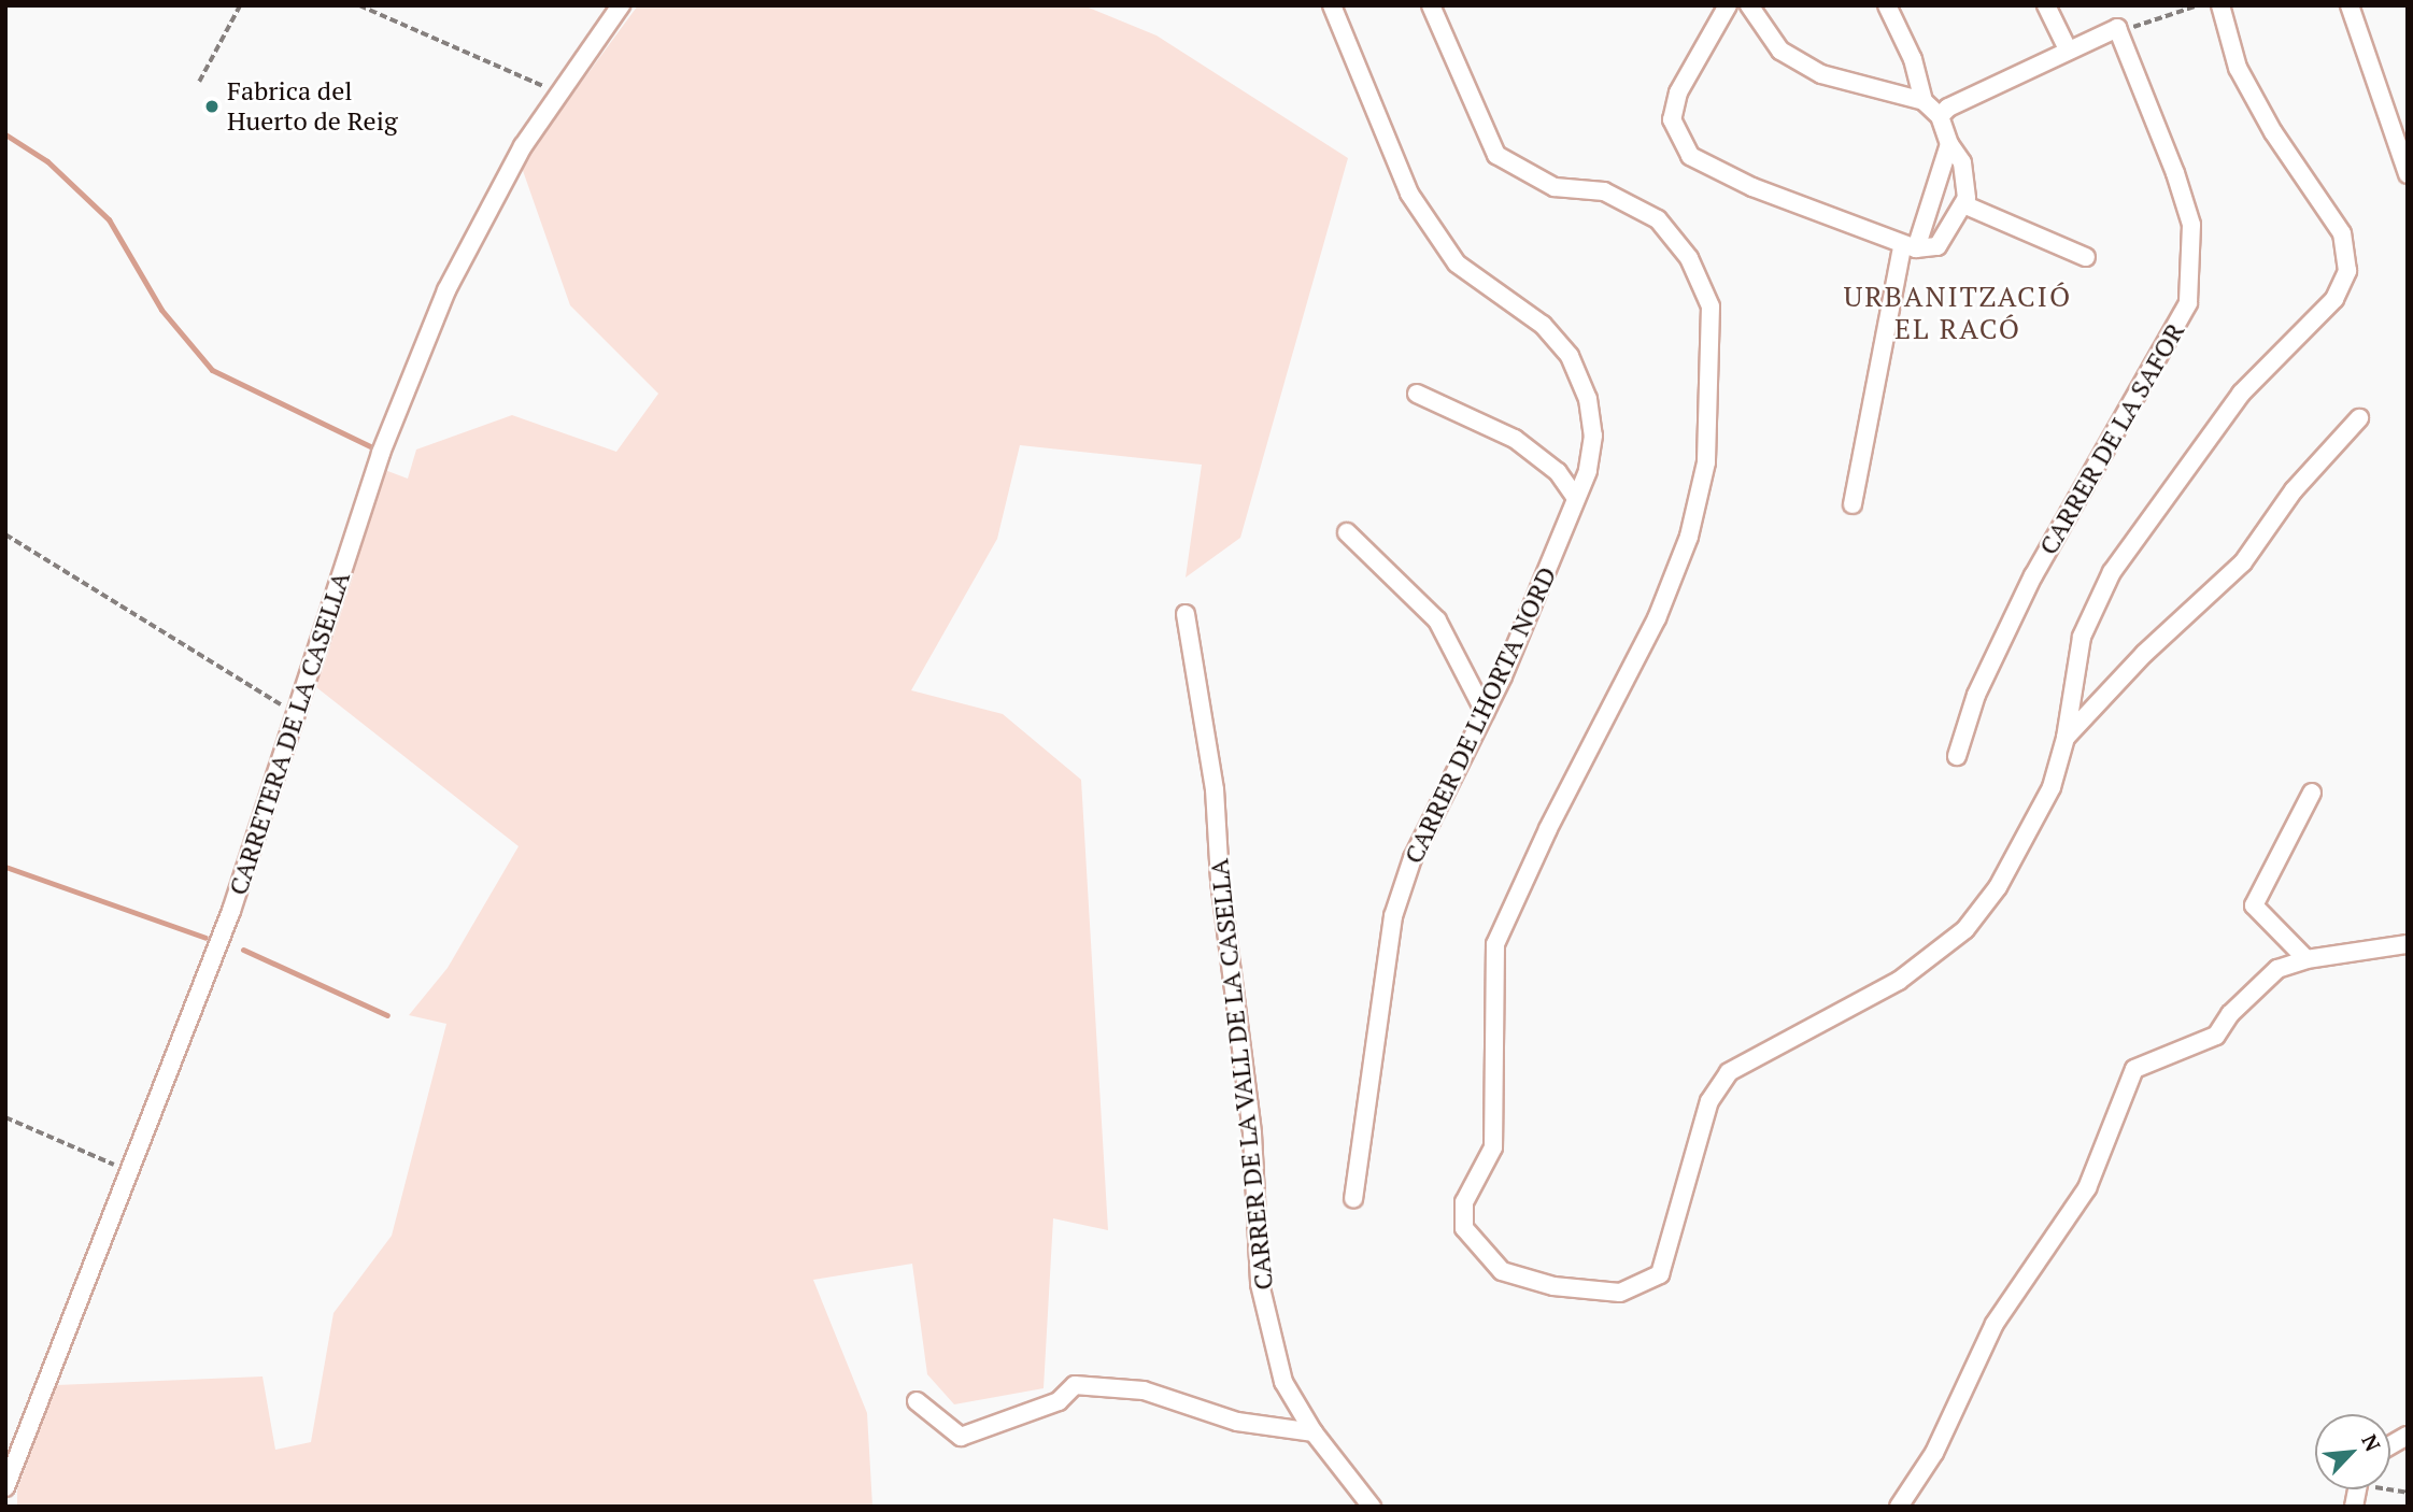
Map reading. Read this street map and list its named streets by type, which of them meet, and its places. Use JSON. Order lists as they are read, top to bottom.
{
  "streets": {
    "street": [
      "CARRER DE LA SAFOR",
      "CARRER DE L'HORTA NORD",
      "CARRETERA DE LA CASELLA",
      "CARRER DE LA VALL DE LA CASELLA"
    ]
  },
  "districts": ["URBANITZACIÓ EL RACÓ"],
  "places": ["Fabrica del Huerto de Reig"],
  "north": "top right"
}
